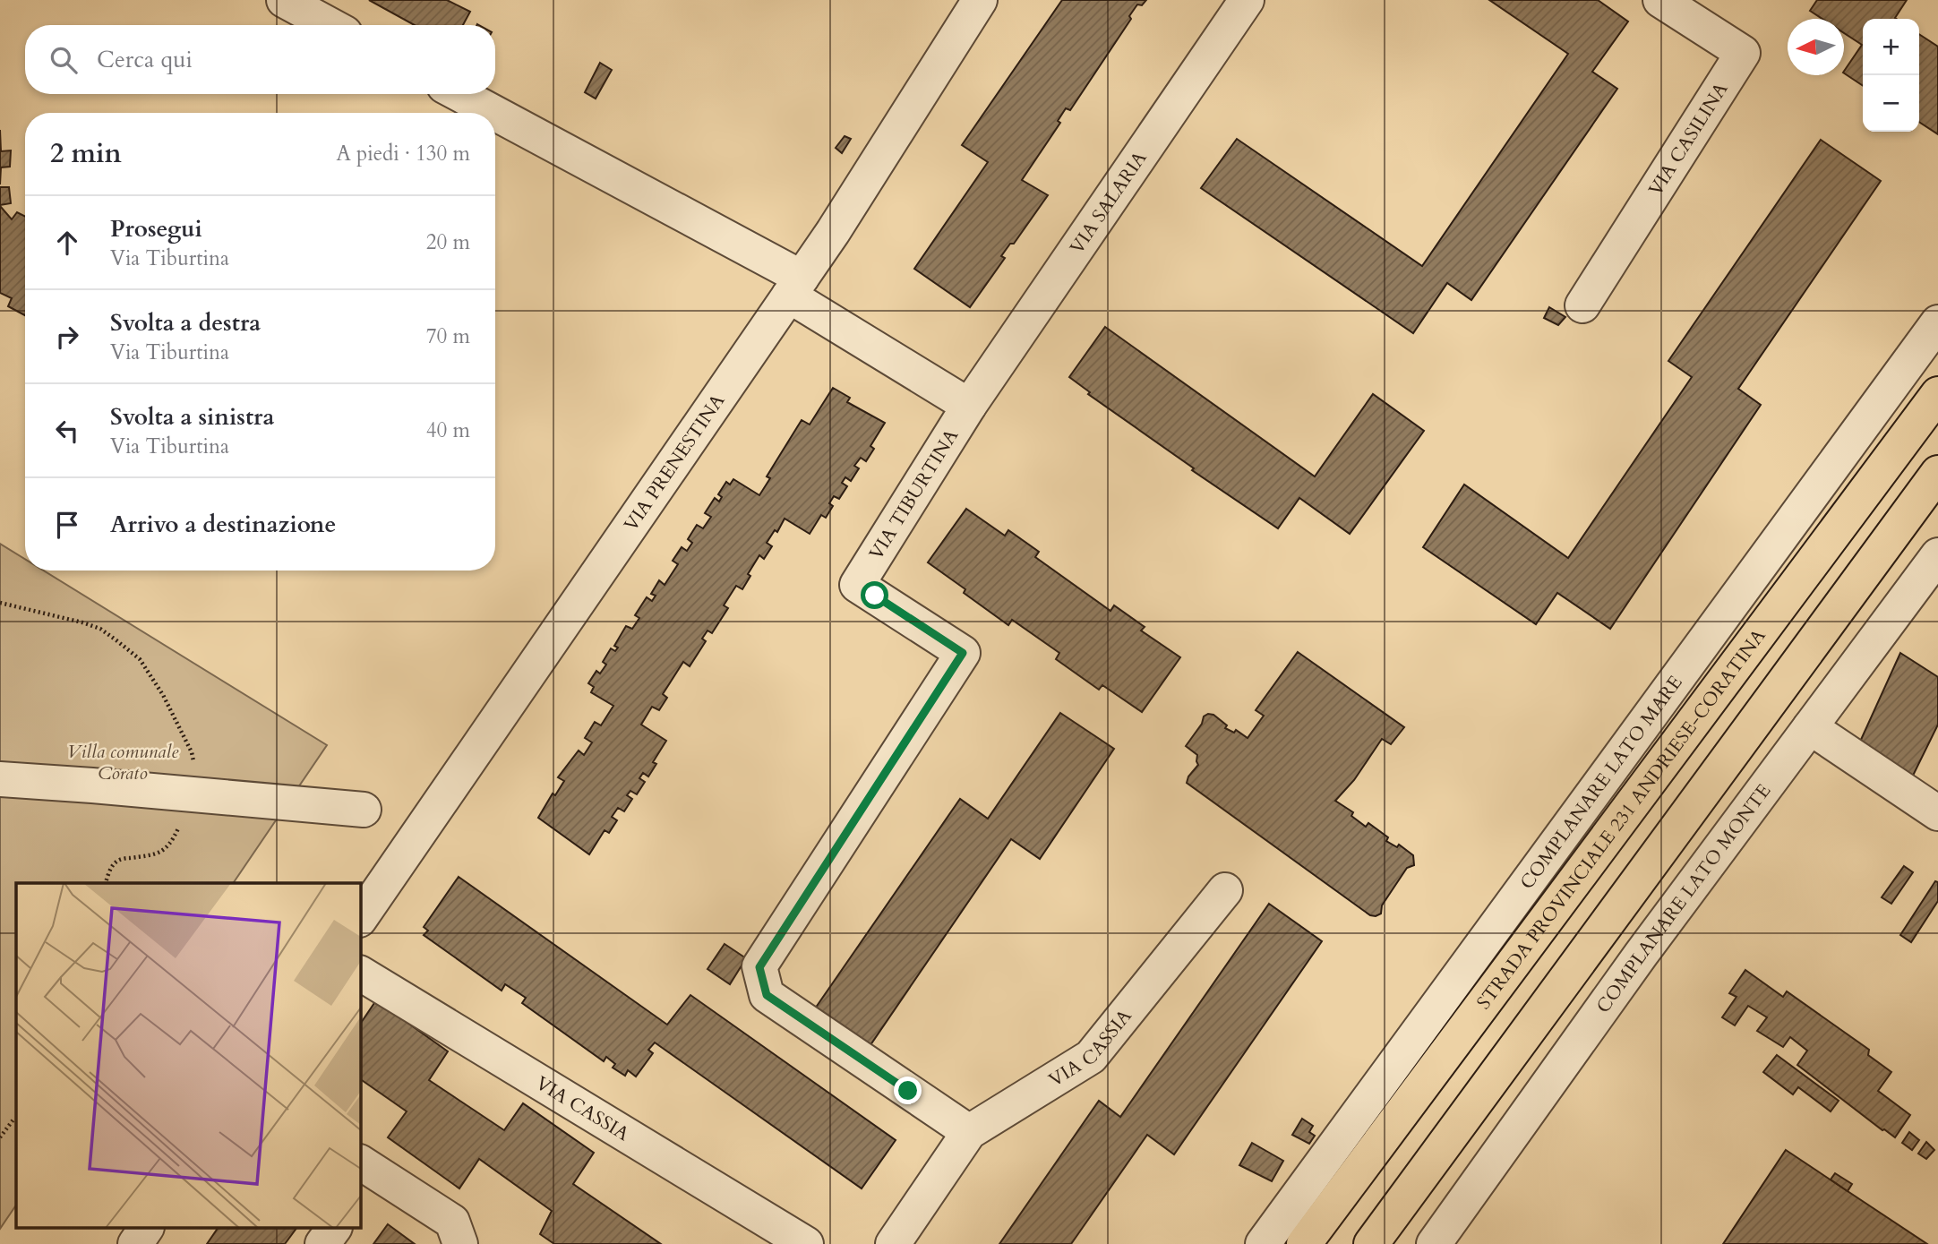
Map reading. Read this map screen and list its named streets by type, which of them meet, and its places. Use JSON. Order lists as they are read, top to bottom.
{
  "streets": {
    "highway": ["STRADA PROVINCIALE 231 ANDRIESE-CORATINA"],
    "street": [
      "VIA CASILINA",
      "VIA SALARIA",
      "VIA PRENESTINA",
      "VIA TIBURTINA",
      "COMPLANARE LATO MARE",
      "COMPLANARE LATO MONTE",
      "VIA CASSIA"
    ]
  },
  "crossings": [
    ["VIA SALARIA", "VIA TIBURTINA"],
    ["VIA TIBURTINA", "VIA CASSIA"]
  ],
  "parks": ["Villa comunale Corato"],
  "north": "left",
  "page": {
    "map_buttons": ["+", "−"],
    "search": "Cerca qui",
    "heading": ["2 min", "A piedi · 130 m"],
    "list": [
      ["Prosegui", "Via Tiburtina", "20 m"],
      ["Svolta a destra", "Via Tiburtina", "70 m"],
      ["Svolta a sinistra", "Via Tiburtina", "40 m"],
      "Arrivo a destinazione"
    ]
  }
}
